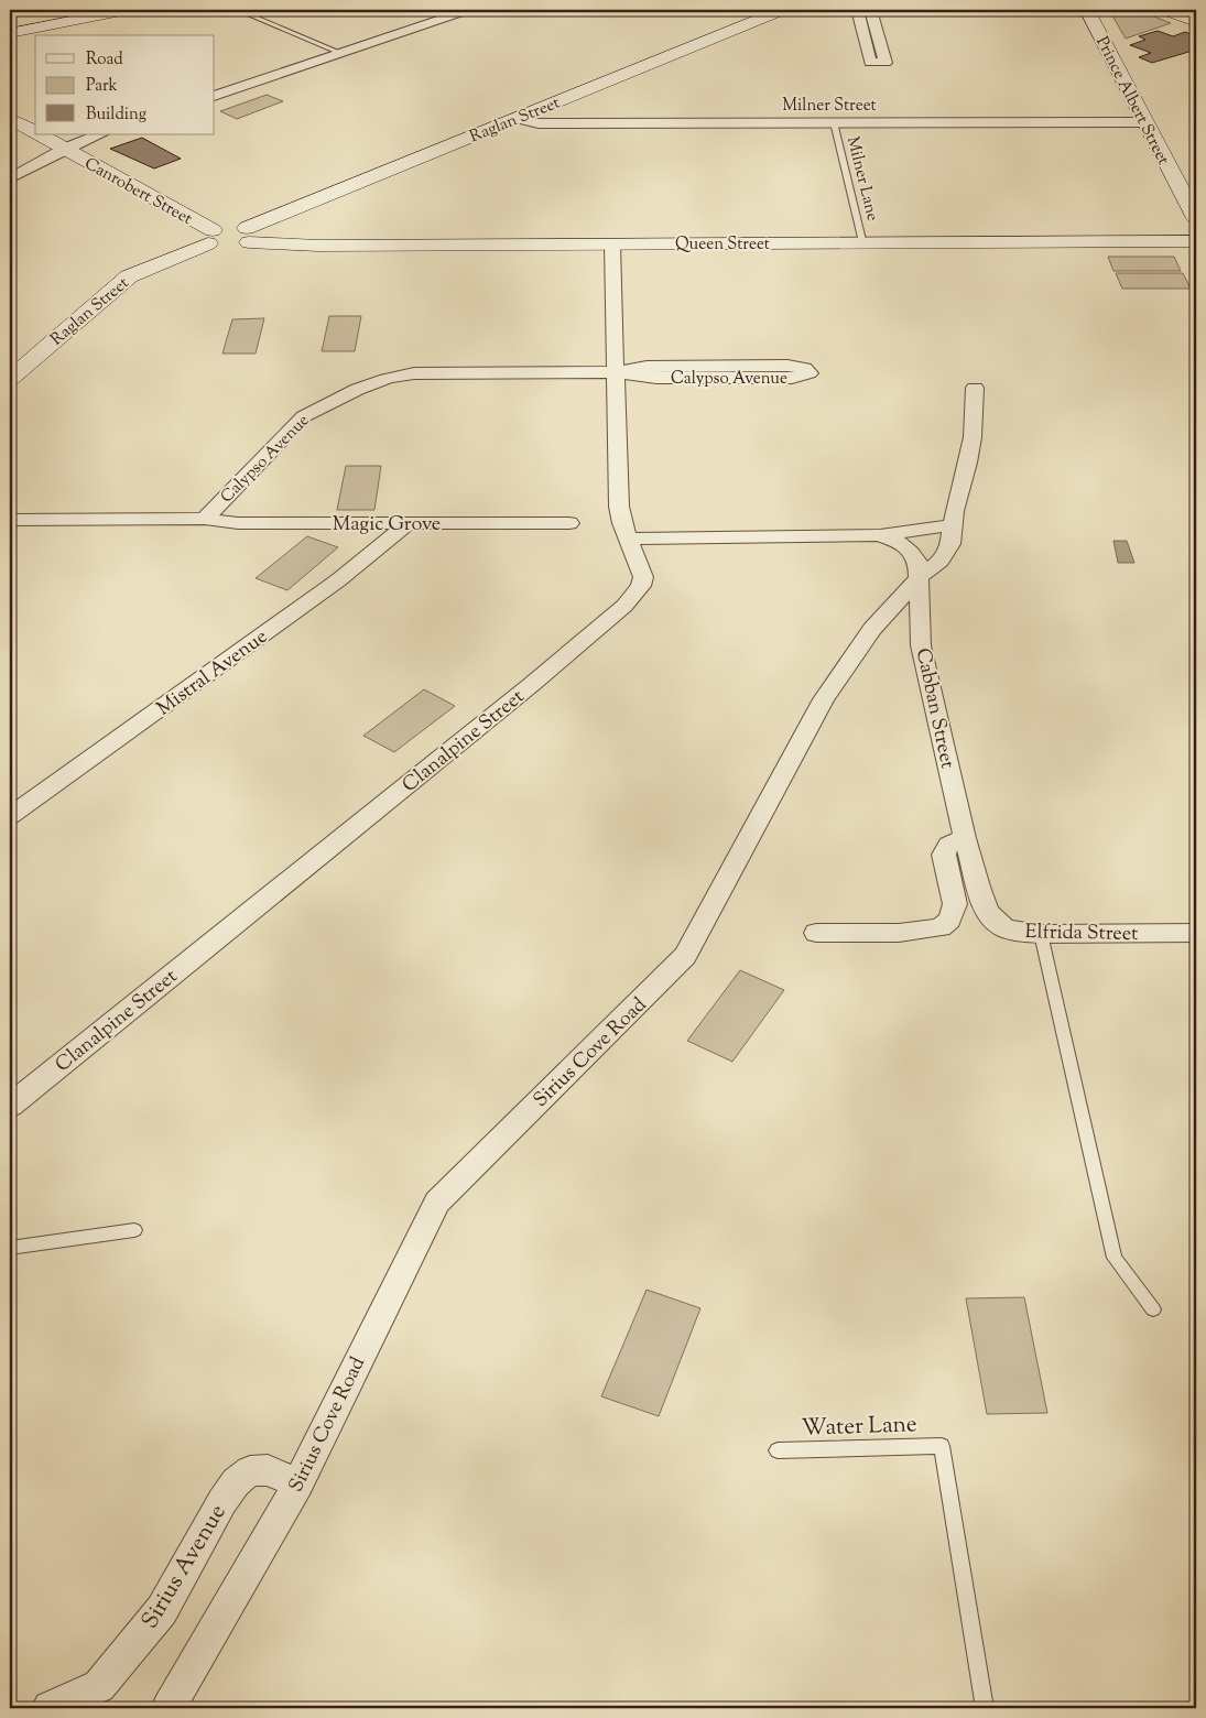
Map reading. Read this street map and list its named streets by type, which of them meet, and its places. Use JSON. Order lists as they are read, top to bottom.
{
  "streets": {
    "street": [
      "Prince Albert Street",
      "Milner Street",
      "Raglan Street",
      "Canrobert Street",
      "Queen Street",
      "Calypso Avenue",
      "Magic Grove",
      "Mistral Avenue",
      "Cabban Street",
      "Clanalpine Street",
      "Elfrida Street",
      "Sirius Cove Road",
      "Sirius Avenue"
    ],
    "lane": ["Milner Lane", "Water Lane"]
  },
  "crossings": [
    ["Prince Albert Street", "Milner Street"],
    ["Milner Street", "Raglan Street"],
    ["Milner Street", "Milner Lane"],
    ["Raglan Street", "Canrobert Street"],
    ["Raglan Street", "Queen Street"],
    ["Milner Lane", "Queen Street"],
    ["Queen Street", "Clanalpine Street"],
    ["Calypso Avenue", "Magic Grove"],
    ["Calypso Avenue", "Clanalpine Street"],
    ["Magic Grove", "Mistral Avenue"],
    ["Cabban Street", "Elfrida Street"],
    ["Cabban Street", "Sirius Cove Road"],
    ["Sirius Cove Road", "Sirius Avenue"]
  ],
  "legend": ["Road", "Park", "Building"]
}
